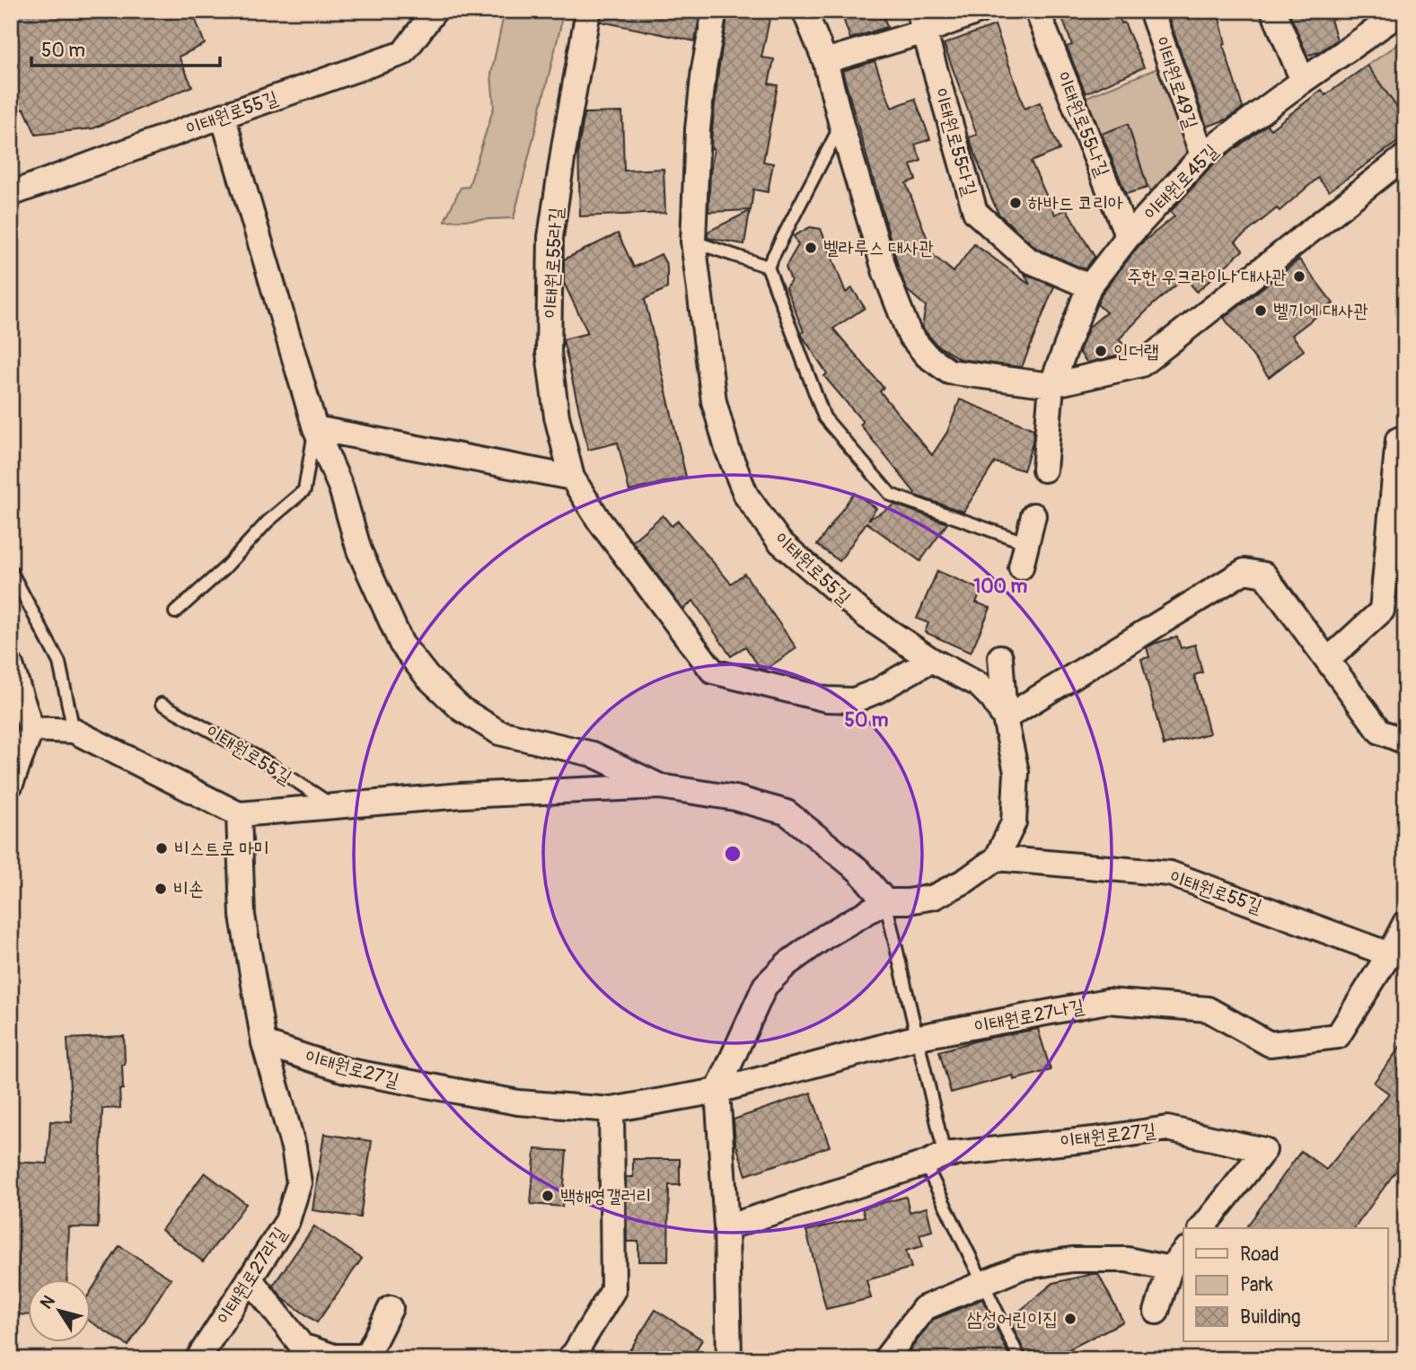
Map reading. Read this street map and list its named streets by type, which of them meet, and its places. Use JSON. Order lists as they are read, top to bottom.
{
  "streets": {
    "street": [
      "이태원로49길",
      "이태원로55길",
      "이태원로55나길",
      "이태원로55다길",
      "이태원로45길",
      "이태원로55라길",
      "이태원로27나길",
      "이태원로27길",
      "이태원로27라길"
    ]
  },
  "crossings": [
    ["이태원로49길", "이태원로45길"],
    ["이태원로55길", "이태원로55라길"],
    ["이태원로55길", "이태원로27나길"],
    ["이태원로55길", "이태원로27길"],
    ["이태원로55나길", "이태원로45길"],
    ["이태원로55다길", "이태원로45길"],
    ["이태원로27나길", "이태원로27길"],
    ["이태원로27길", "이태원로27라길"]
  ],
  "places": [
    "하바드 코리아",
    "벨라루스 대사관",
    "주한 우크라이나 대사관",
    "벨기에 대사관",
    "인더랩",
    "비스트로 마미",
    "비손",
    "백해영갤러리",
    "삼성어린이집"
  ],
  "legend": ["Road", "Park", "Building"],
  "scale_bar": "50 m",
  "north": "top left",
  "rings": ["100 m", "50 m"]
}
